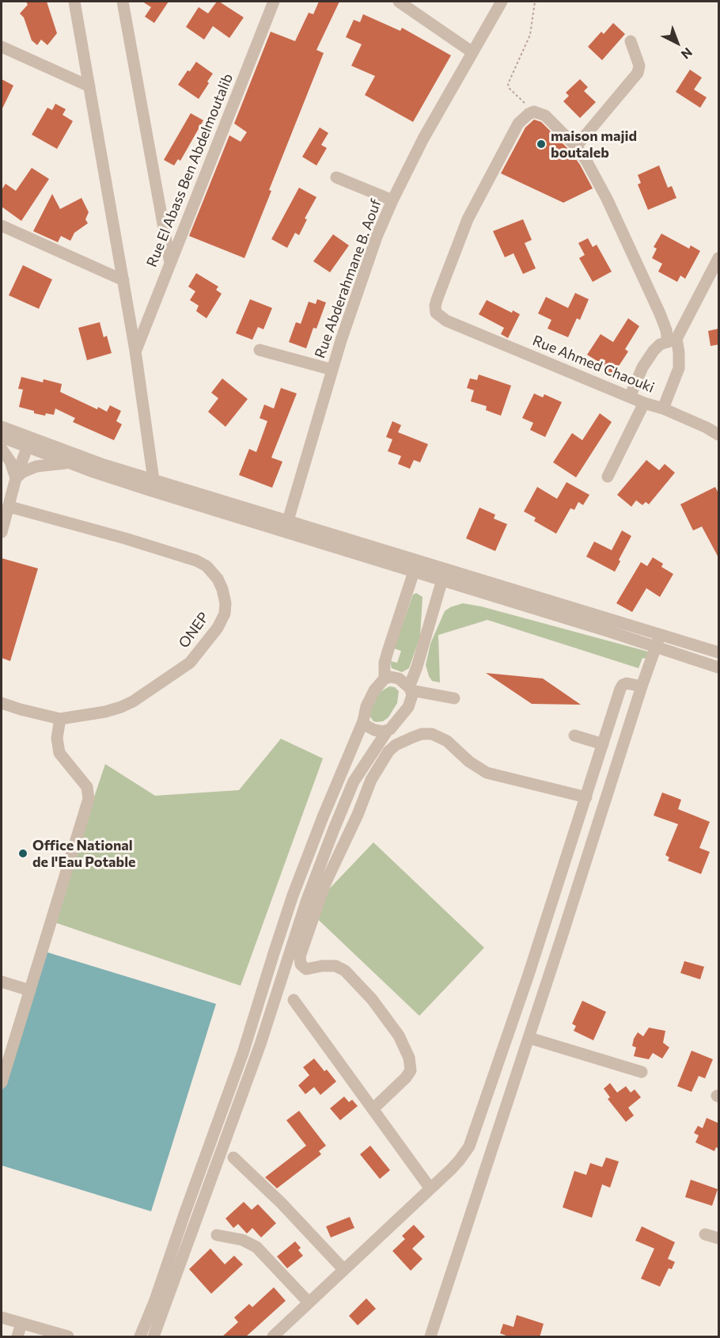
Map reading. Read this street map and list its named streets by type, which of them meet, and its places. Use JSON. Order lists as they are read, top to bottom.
{
  "streets": {
    "street": [
      "Rue El Abass Ben Abdelmoutalib",
      "Rue Abderahmane B. Aouf",
      "Rue Ahmed Chaouki",
      "ONEP"
    ]
  },
  "places": ["maison majid boutaleb", "Office National de l'Eau Potable"],
  "north": "bottom right"
}
